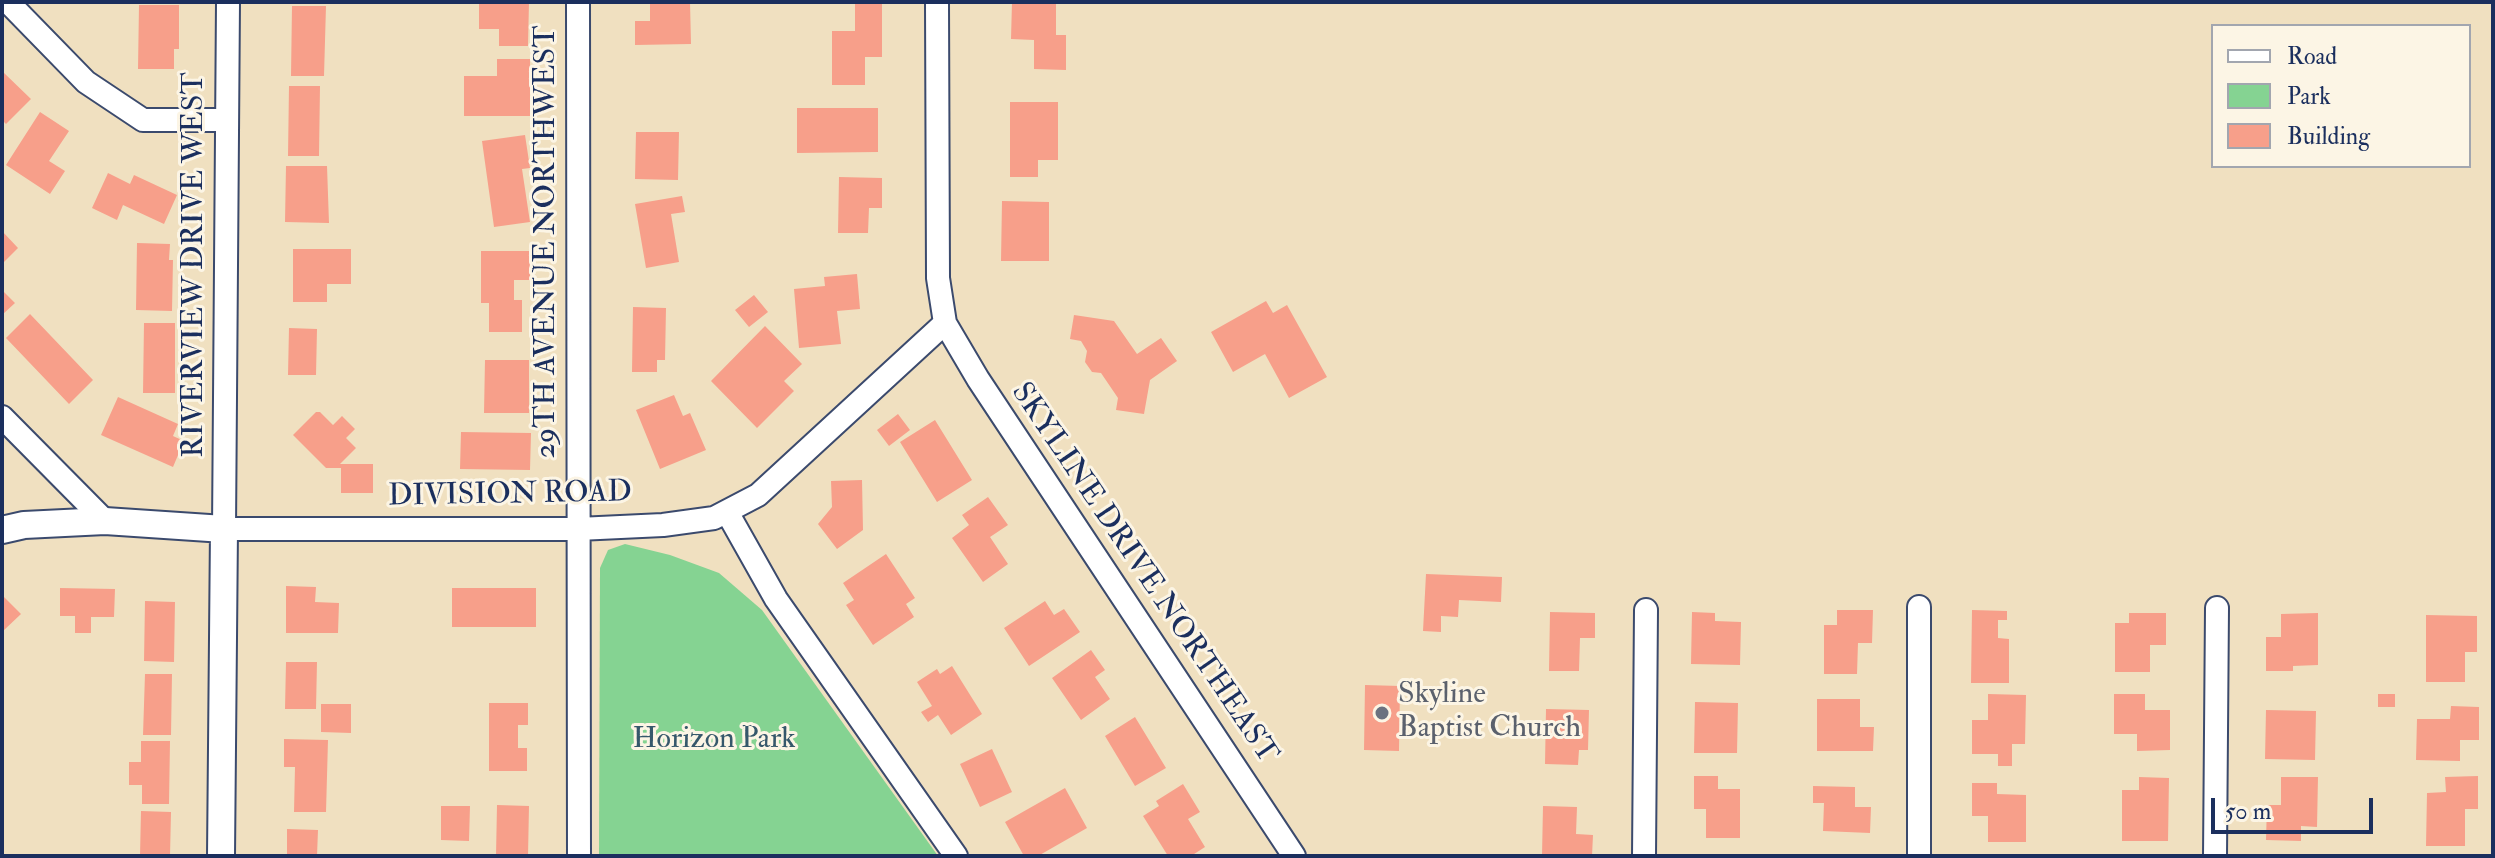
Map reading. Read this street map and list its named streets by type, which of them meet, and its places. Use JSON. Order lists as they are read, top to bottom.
{
  "streets": {
    "street": [
      "29TH AVENUE NORTHWEST",
      "RIVERVIEW DRIVE WEST",
      "DIVISION ROAD",
      "SKYLINE DRIVE NORTHEAST"
    ]
  },
  "crossings": [
    ["29TH AVENUE NORTHWEST", "DIVISION ROAD"],
    ["RIVERVIEW DRIVE WEST", "DIVISION ROAD"],
    ["DIVISION ROAD", "SKYLINE DRIVE NORTHEAST"]
  ],
  "parks": ["Horizon Park"],
  "places": ["Skyline Baptist Church"],
  "legend": ["Road", "Park", "Building"],
  "scale_bar": "50 m"
}
